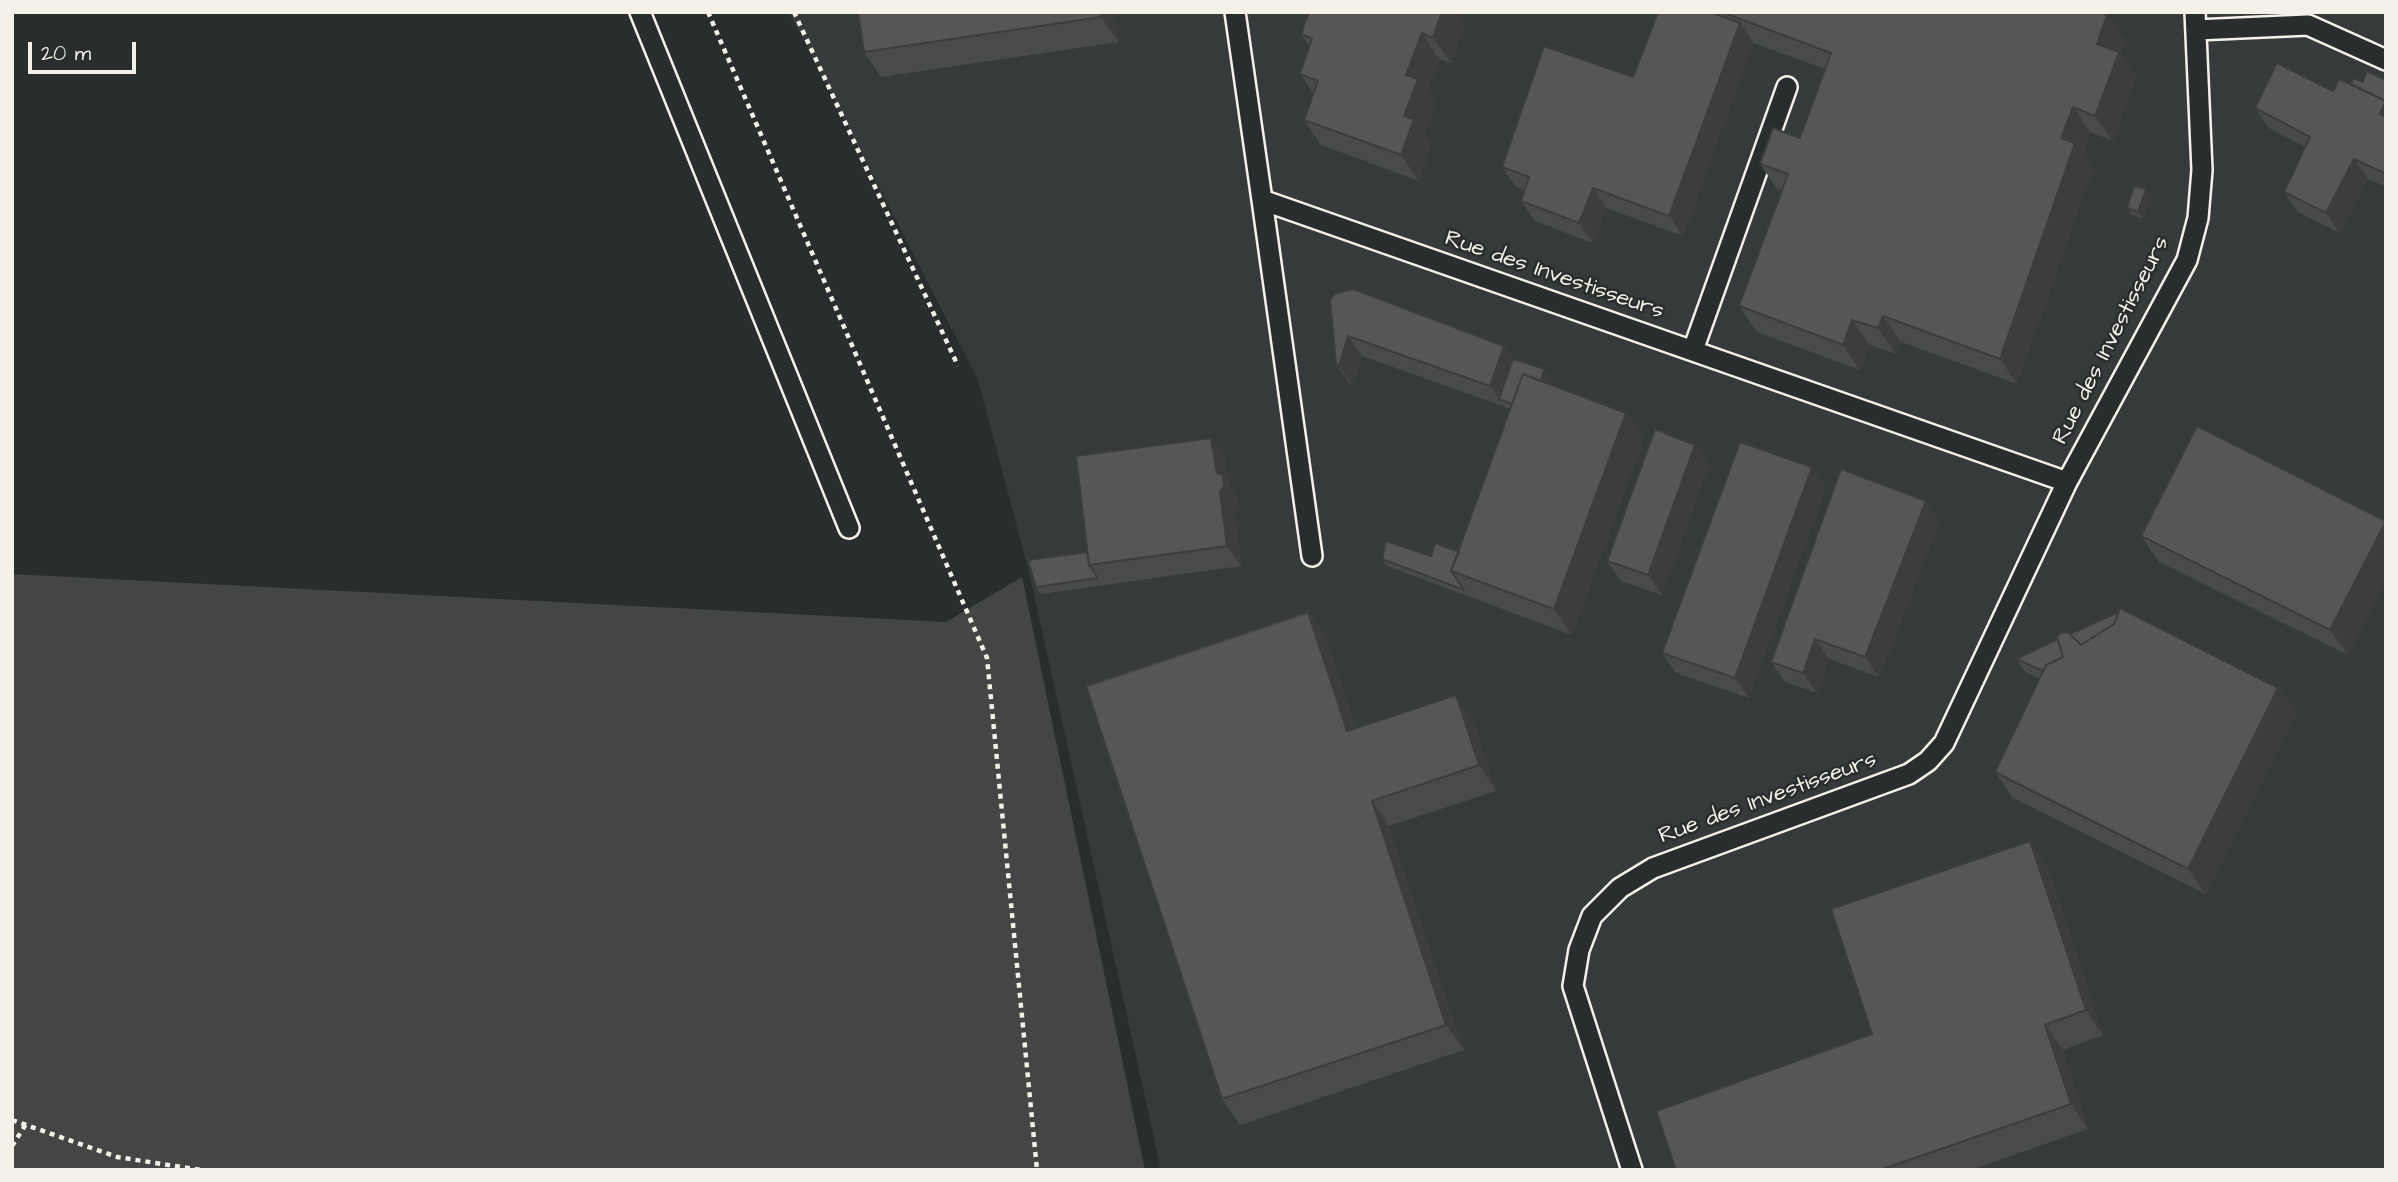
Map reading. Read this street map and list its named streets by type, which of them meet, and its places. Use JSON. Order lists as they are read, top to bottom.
{
  "streets": {
    "lane": ["Rue des Investisseurs"]
  },
  "scale_bar": "20 m"
}
